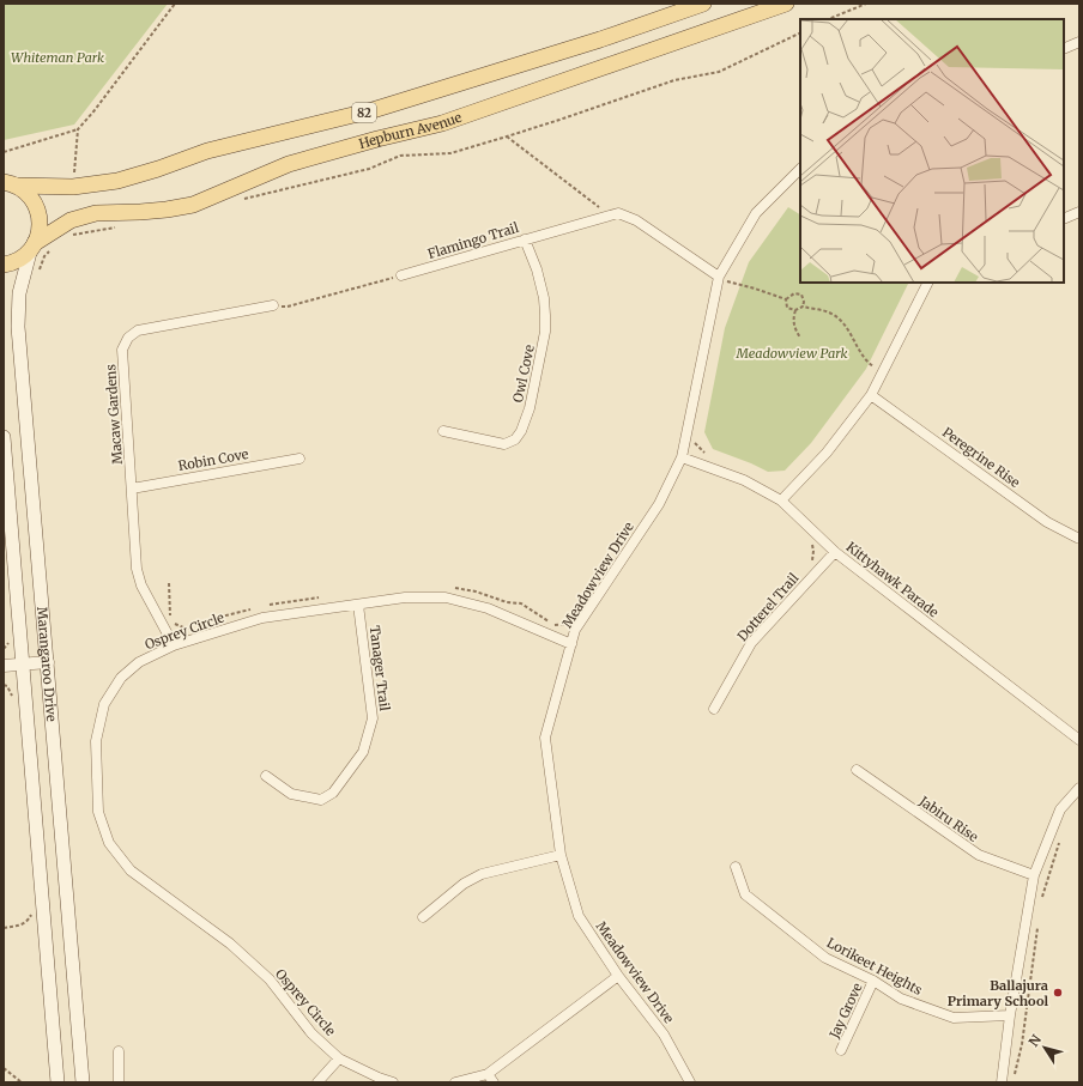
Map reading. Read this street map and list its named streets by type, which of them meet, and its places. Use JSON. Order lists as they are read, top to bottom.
{
  "streets": {
    "main road": ["82", "Hepburn Avenue", "Marangaroo Drive"],
    "street": [
      "Flamingo Trail",
      "Owl Cove",
      "Macaw Gardens",
      "Peregrine Rise",
      "Robin Cove",
      "Meadowview Drive",
      "Kittyhawk Parade",
      "Dotterel Trail",
      "Osprey Circle",
      "Tanager Trail",
      "Jabiru Rise",
      "Lorikeet Heights",
      "Jay Grove"
    ]
  },
  "crossings": [
    ["82", "Hepburn Avenue"],
    ["82", "Marangaroo Drive"],
    ["Hepburn Avenue", "Marangaroo Drive"],
    ["Flamingo Trail", "Owl Cove"],
    ["Flamingo Trail", "Meadowview Drive"],
    ["Macaw Gardens", "Robin Cove"],
    ["Macaw Gardens", "Osprey Circle"],
    ["Meadowview Drive", "Kittyhawk Parade"],
    ["Meadowview Drive", "Osprey Circle"],
    ["Kittyhawk Parade", "Dotterel Trail"],
    ["Osprey Circle", "Tanager Trail"],
    ["Lorikeet Heights", "Jay Grove"]
  ],
  "parks": ["Whiteman Park", "Meadowview Park"],
  "places": ["Ballajura Primary School"],
  "north": "top left"
}
